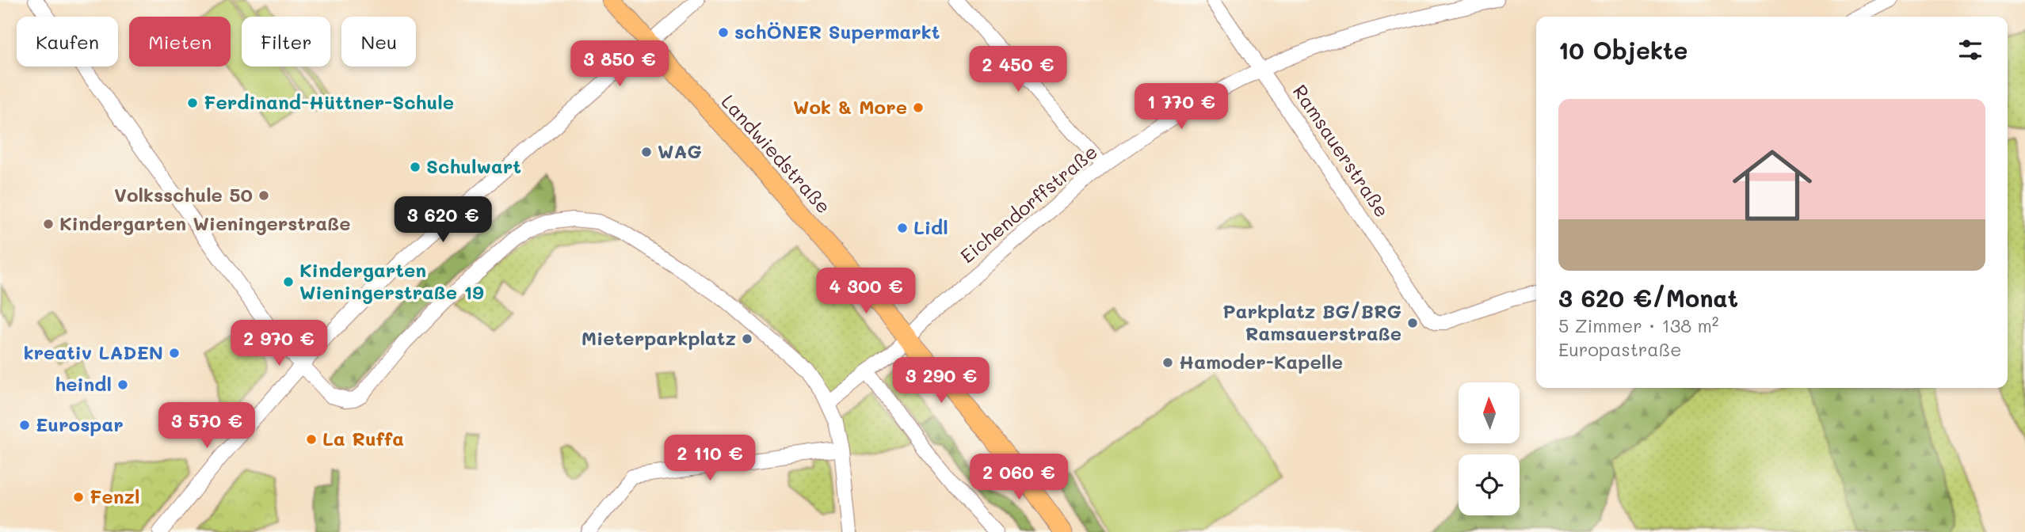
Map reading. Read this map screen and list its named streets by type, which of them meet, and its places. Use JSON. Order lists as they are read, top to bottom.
{
  "streets": {
    "main road": ["Landwiedstraße"],
    "street": ["Ramsauerstraße", "Eichendorffstraße"]
  },
  "crossings": [
    ["Ramsauerstraße", "Eichendorffstraße"],
    ["Landwiedstraße", "Eichendorffstraße"]
  ],
  "places": [
    "schÖNER Supermarkt",
    "Ferdinand-Hüttner-Schule",
    "Wok & More",
    "WAG",
    "Schulwart",
    "Volksschule 50",
    "Kindergarten Wieningerstraße",
    "Lidl",
    "Kindergarten Wieningerstraße 19",
    "Parkplatz BG/BRG Ramsauerstraße",
    "Mieterparkplatz",
    "kreativ LADEN",
    "Hamoder-Kapelle",
    "heindl",
    "Eurospar",
    "La Ruffa",
    "Fenzl"
  ],
  "north": "top",
  "page": {
    "chip": [
      "Kaufen",
      "Mieten",
      "Filter",
      "Neu"
    ],
    "heading": "10 Objekte",
    "price": [
      "3 850 €",
      "2 450 €",
      "1 770 €",
      "3 620 €",
      "4 300 €",
      "2 970 €",
      "3 290 €",
      "3 570 €",
      "2 110 €",
      "2 060 €"
    ],
    "list": [
      {
        "name": "3 620 €/Monat",
        "note": "5 Zimmer · 138 m² · Europastraße"
      }
    ]
  }
}
